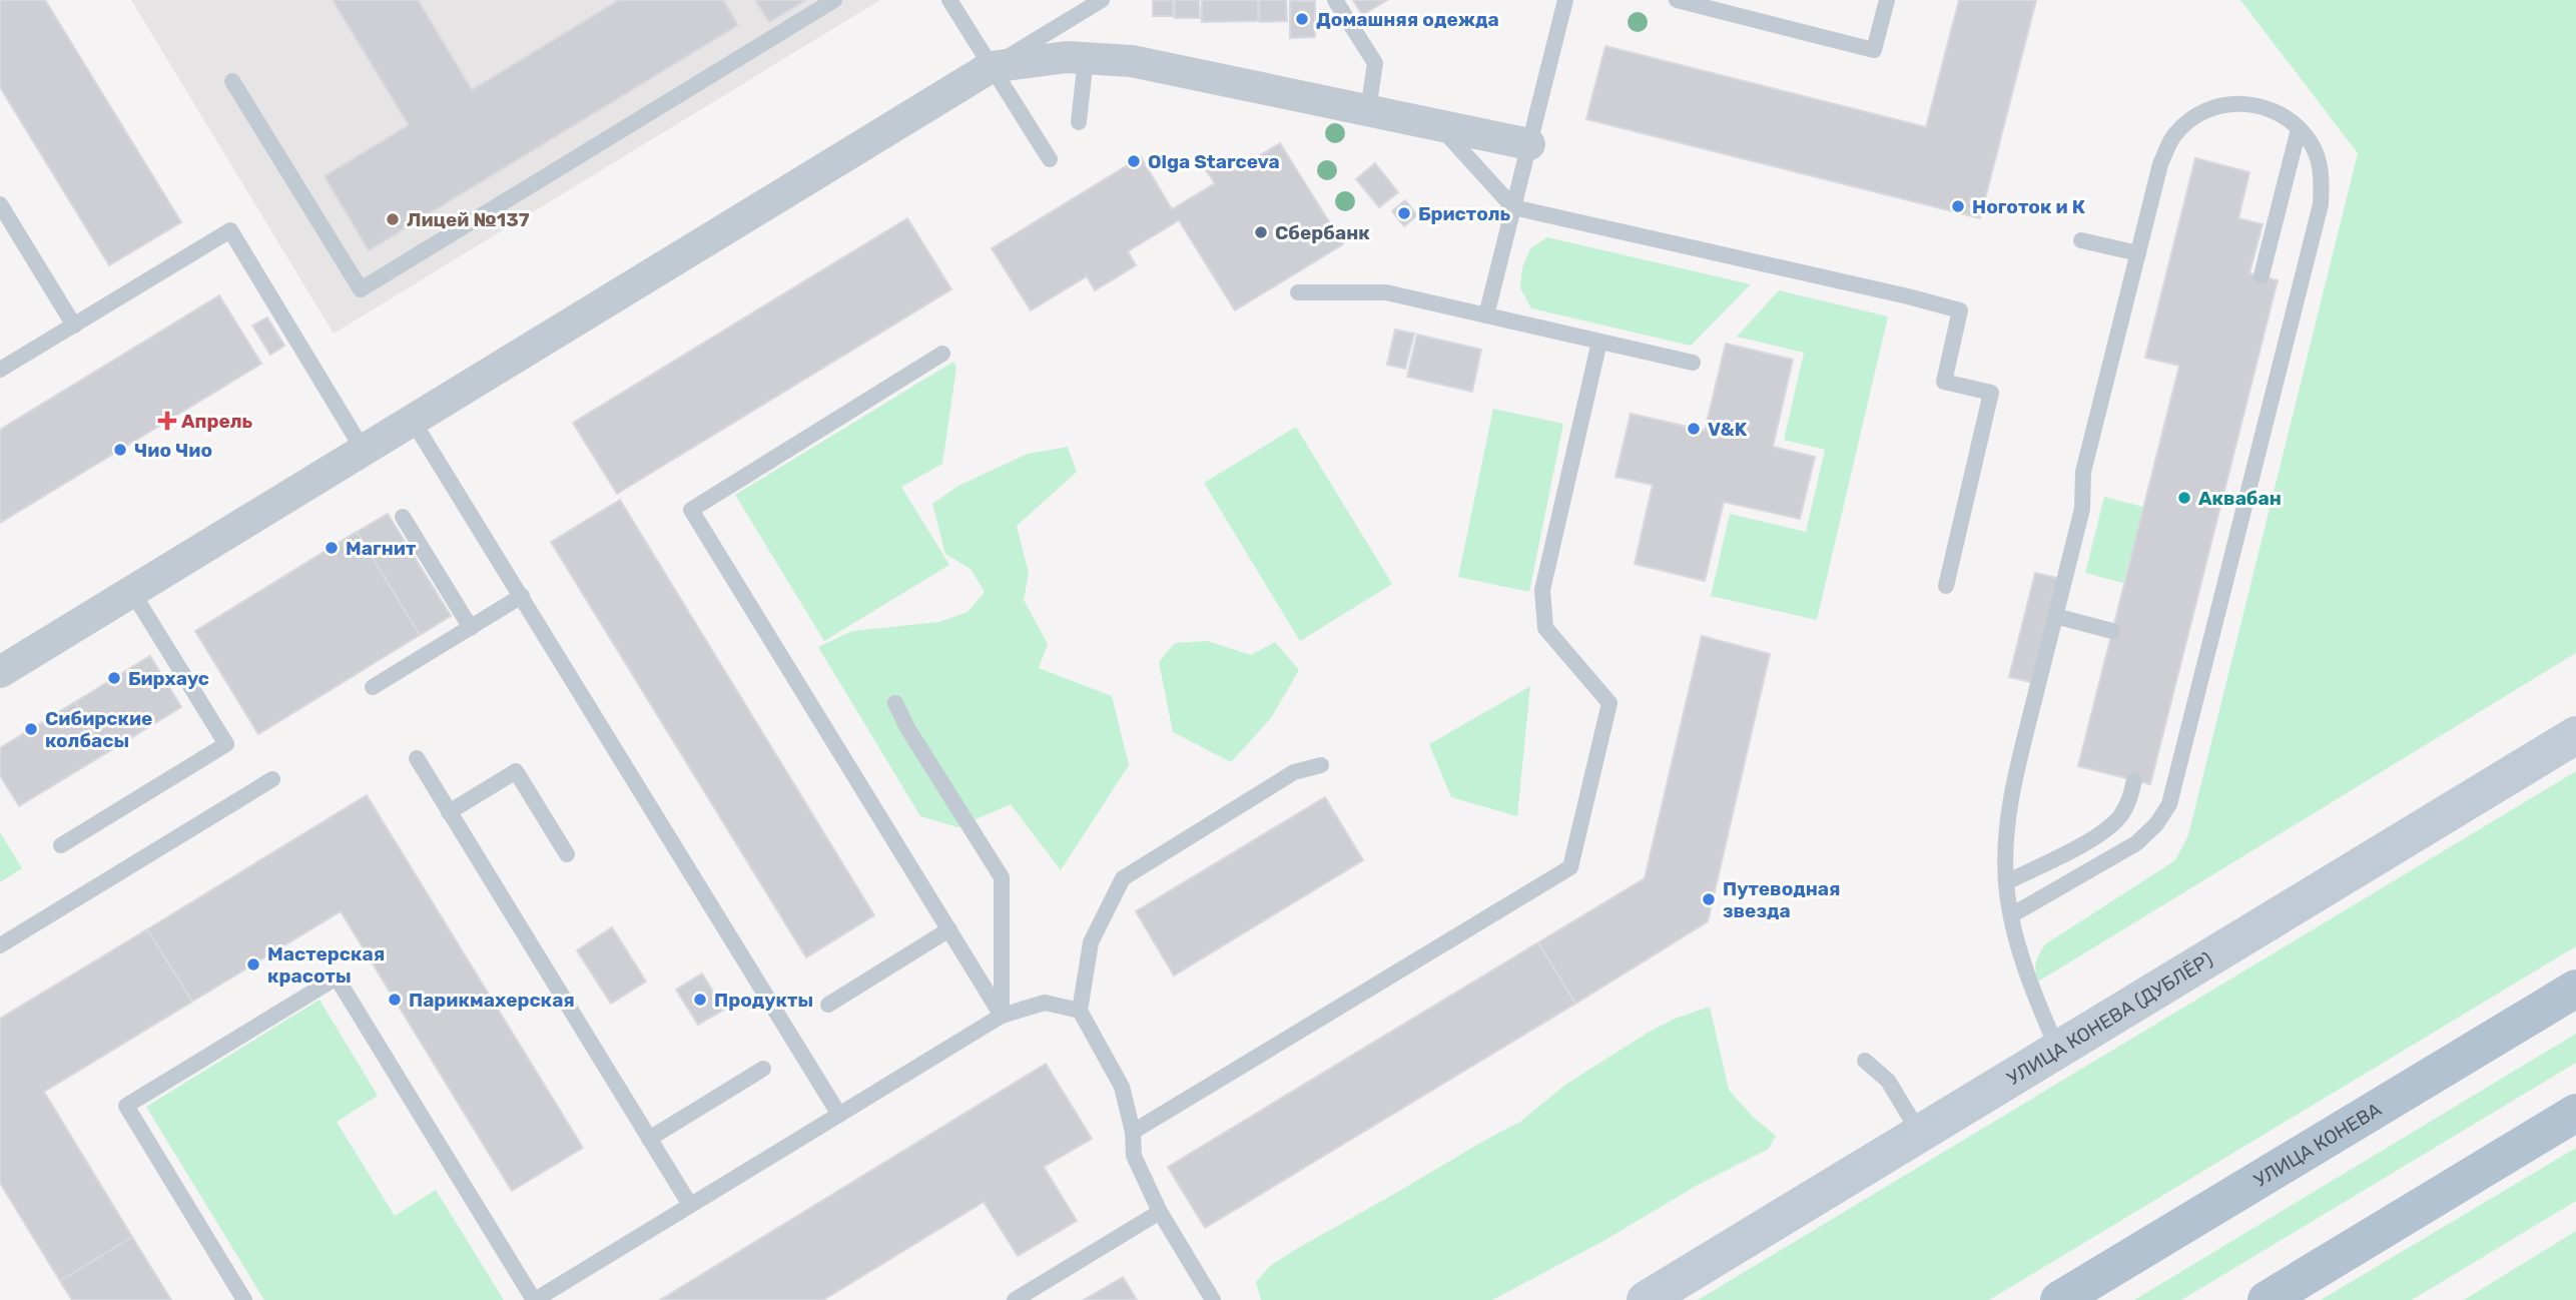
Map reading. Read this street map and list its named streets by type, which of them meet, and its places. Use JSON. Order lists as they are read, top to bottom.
{
  "streets": {
    "main road": ["УЛИЦА КОНЕВА (ДУБЛЁР)", "УЛИЦА КОНЕВА"]
  },
  "places": {
    "other": [
      "Домашняя одежда",
      "Olga Starceva",
      "Ноготок и К",
      "Бристоль",
      "Лицей №137",
      "Сбербанк",
      "V&K",
      "Чио Чио",
      "Аквабан",
      "Магнит",
      "Бирхаус",
      "Сибирские колбасы",
      "Путеводная звезда",
      "Мастерская красоты",
      "Парикмахерская",
      "Продукты"
    ],
    "health": ["Апрель"]
  }
}
